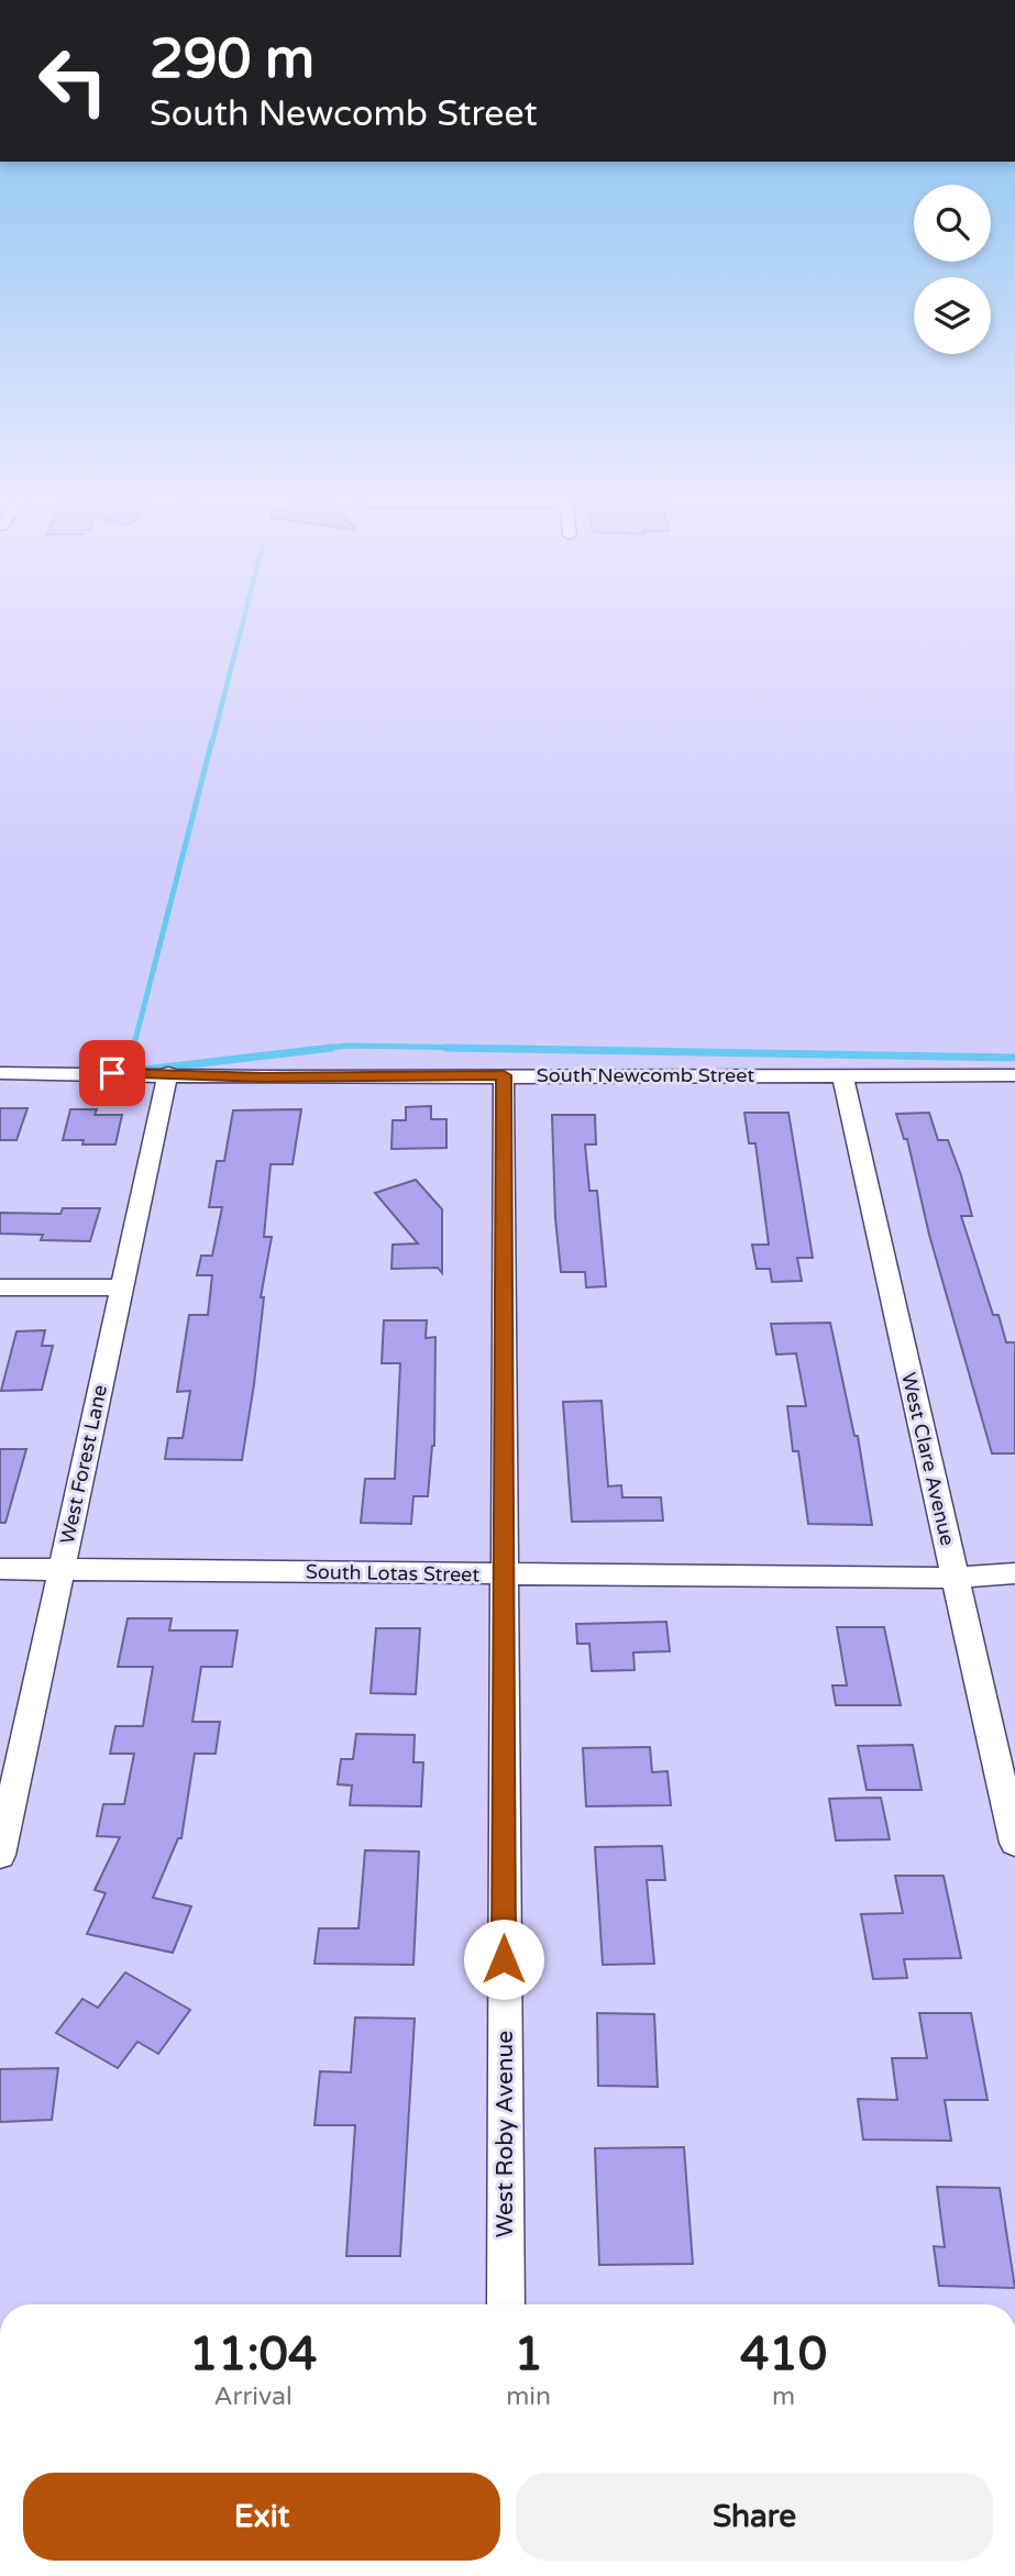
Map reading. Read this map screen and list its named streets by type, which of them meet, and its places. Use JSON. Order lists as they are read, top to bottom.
{
  "streets": {
    "street": [
      "South Newcomb Street",
      "West Clare Avenue",
      "West Forest Lane",
      "South Lotas Street",
      "West Roby Avenue"
    ]
  },
  "crossings": [
    ["South Newcomb Street", "West Clare Avenue"],
    ["South Newcomb Street", "West Forest Lane"],
    ["South Newcomb Street", "West Roby Avenue"],
    ["West Clare Avenue", "South Lotas Street"],
    ["West Forest Lane", "South Lotas Street"],
    ["South Lotas Street", "West Roby Avenue"]
  ],
  "page": {
    "turn": ["290 m", "South Newcomb Street"],
    "eta": [
      "11:04",
      "Arrival",
      "1",
      "min",
      "410",
      "m"
    ],
    "buttons": ["Exit", "Share"]
  }
}
